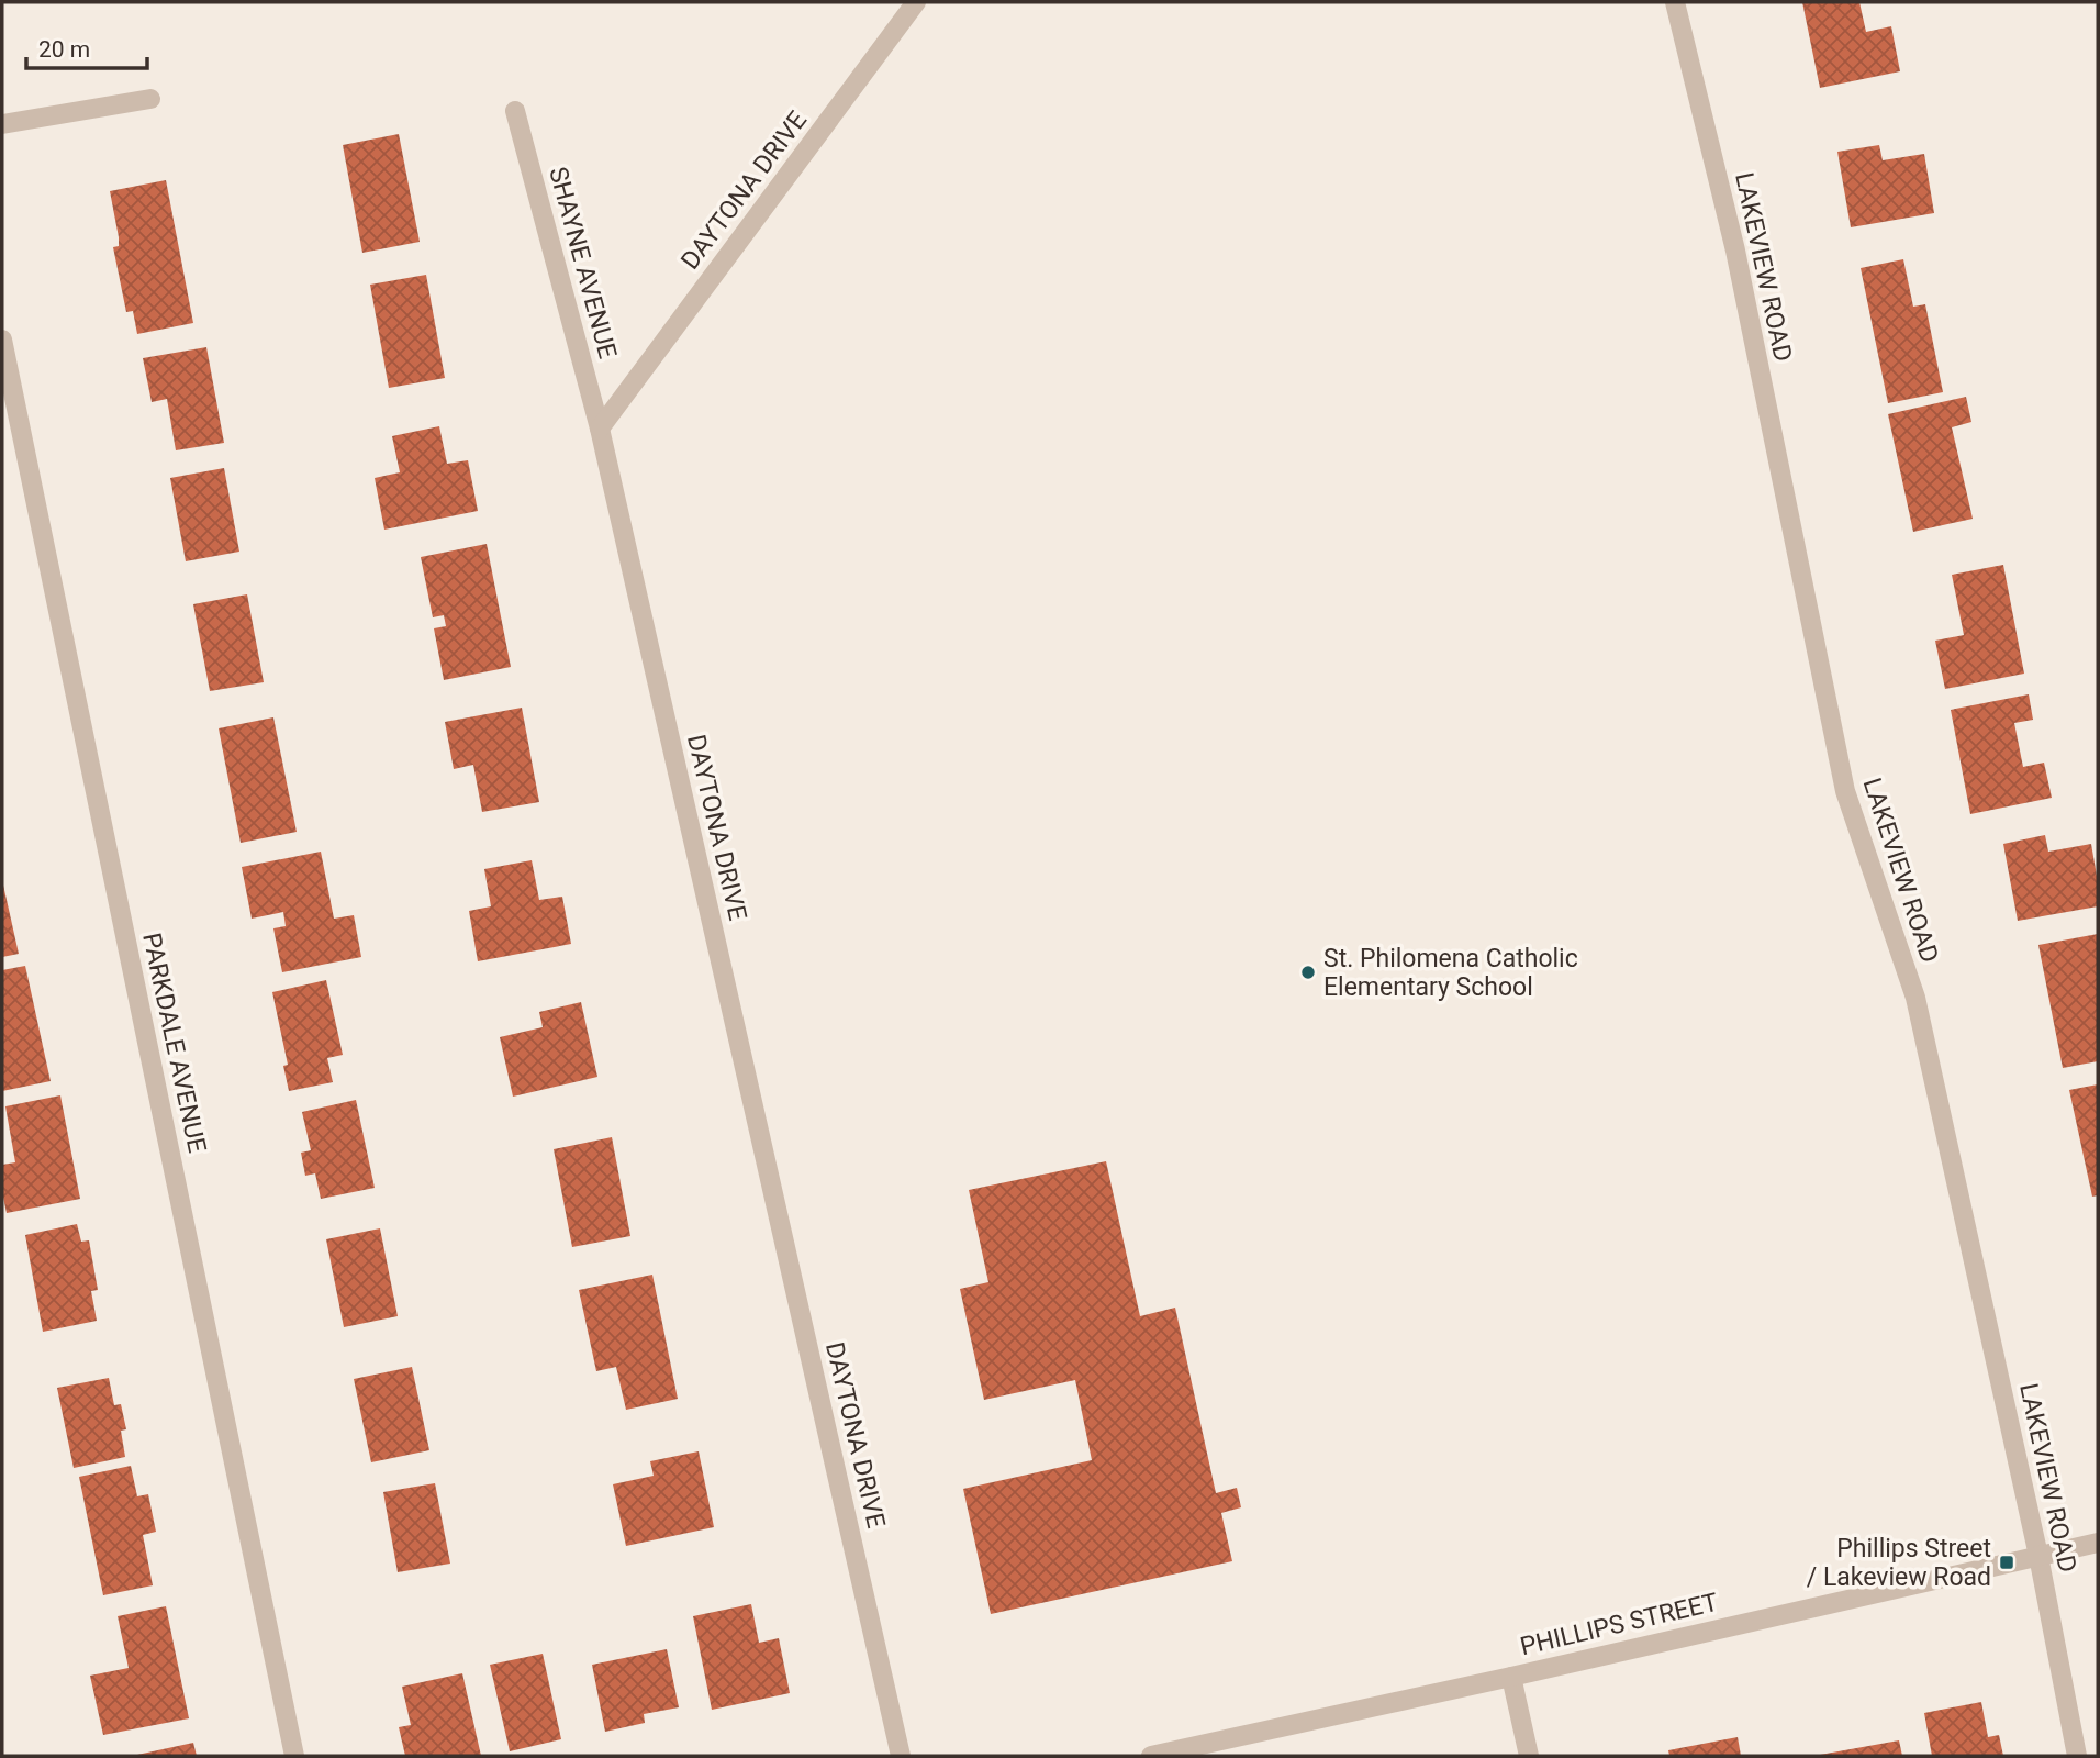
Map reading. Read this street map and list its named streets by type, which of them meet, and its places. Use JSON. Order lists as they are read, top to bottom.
{
  "streets": {
    "street": [
      "DAYTONA DRIVE",
      "SHAYNE AVENUE",
      "LAKEVIEW ROAD",
      "PARKDALE AVENUE",
      "PHILLIPS STREET"
    ]
  },
  "crossings": [
    ["DAYTONA DRIVE", "SHAYNE AVENUE"],
    ["LAKEVIEW ROAD", "PHILLIPS STREET"]
  ],
  "places": {
    "other": ["St. Philomena Catholic Elementary School"],
    "transit": ["Phillips Street / Lakeview Road"]
  },
  "scale_bar": "20 m"
}
